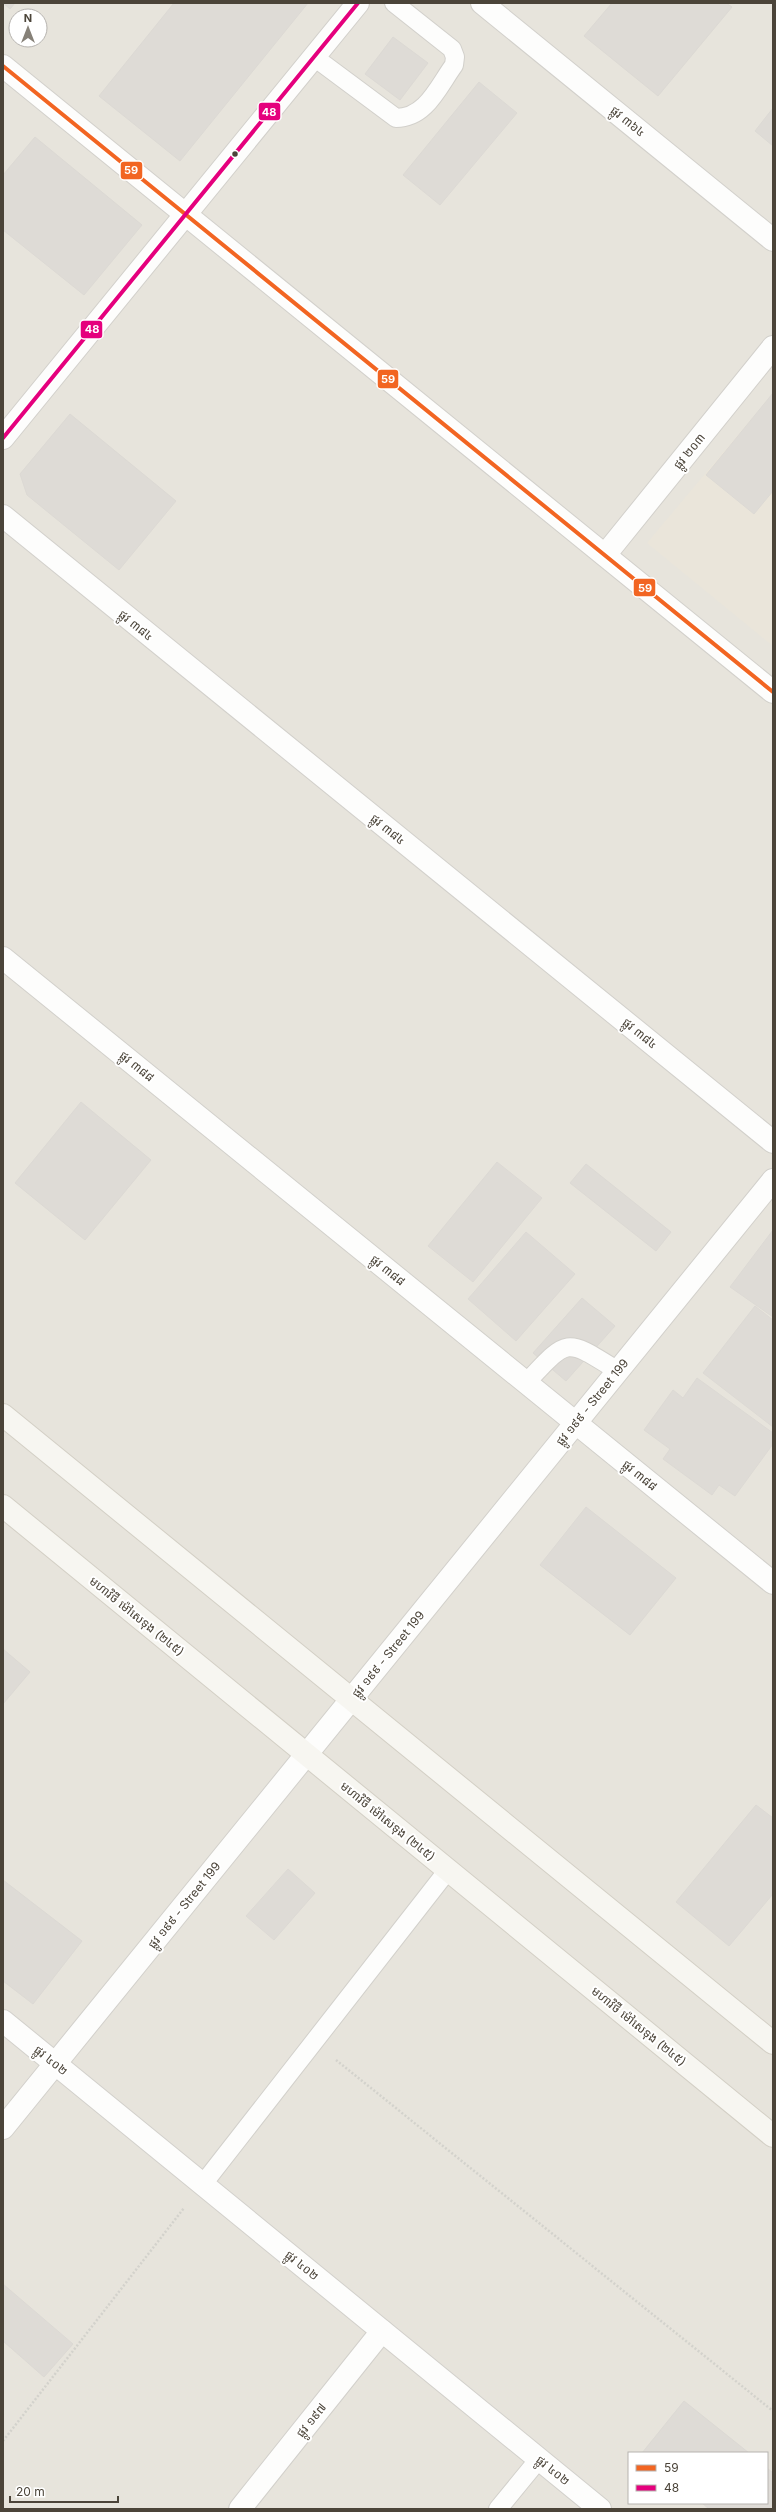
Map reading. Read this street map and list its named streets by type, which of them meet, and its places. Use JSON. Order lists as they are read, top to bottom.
{
  "streets": {
    "main road": ["មហាវិថី ម៉ៅសេទុង (២៤៥)"],
    "street": [
      "ផ្លូវ ៣៦៤",
      "ផ្លូវ ២០៣",
      "ផ្លូវ ៣៨៤",
      "ផ្លូវ ៣៨៨",
      "ផ្លូវ ១៩៩ - Street 199",
      "ផ្លូវ ៤០២",
      "ផ្លូវ ១៩៧"
    ]
  },
  "crossings": [
    ["ផ្លូវ ៣៨៨", "ផ្លូវ ១៩៩ - Street 199"],
    ["ផ្លូវ ១៩៩ - Street 199", "មហាវិថី ម៉ៅសេទុង (២៤៥)"],
    ["ផ្លូវ ១៩៩ - Street 199", "ផ្លូវ ៤០២"],
    ["ផ្លូវ ៤០២", "ផ្លូវ ១៩៧"]
  ],
  "lines": ["transit line 48", "transit line 59"],
  "legend": ["59", "48"],
  "scale_bar": "20 m",
  "north": "top"
}
